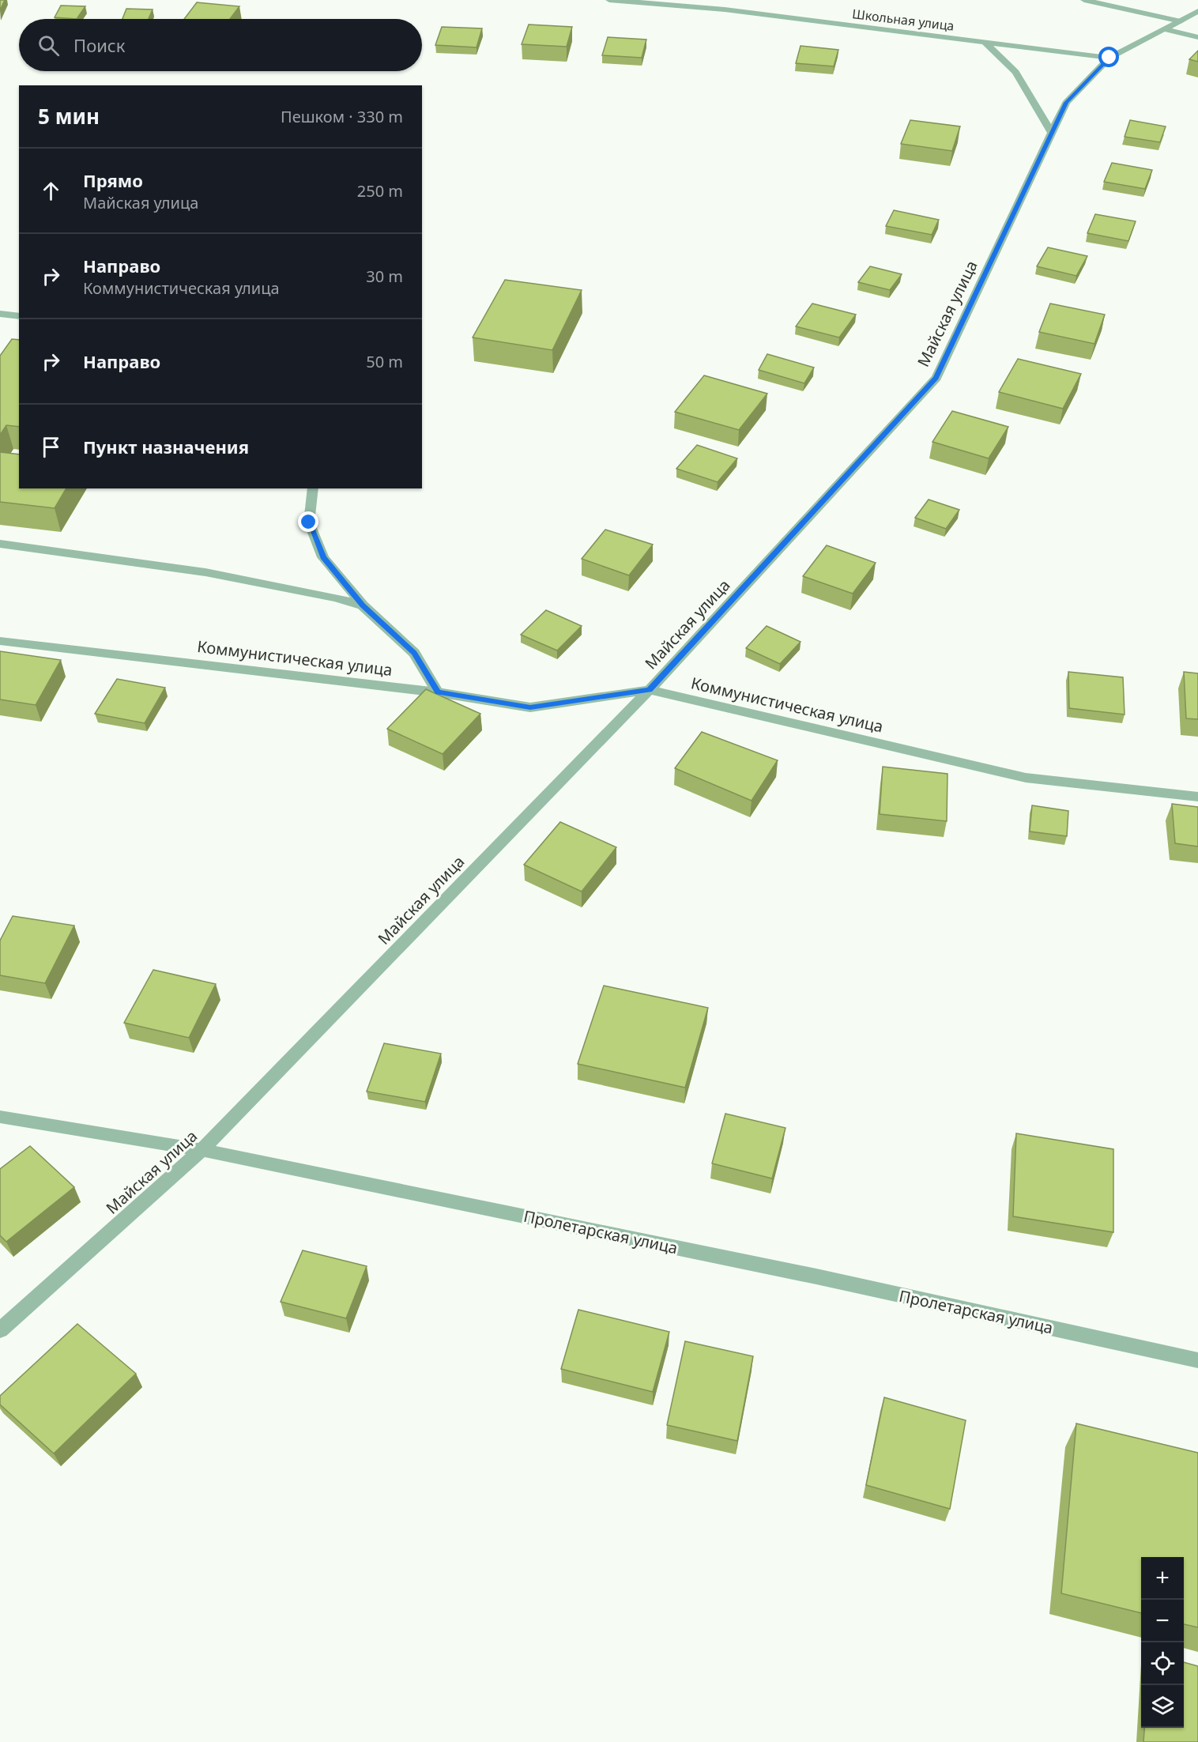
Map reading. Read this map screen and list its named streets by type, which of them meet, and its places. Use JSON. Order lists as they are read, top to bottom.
{
  "streets": {
    "street": [
      "Школьная улица",
      "Майская улица",
      "Коммунистическая улица",
      "Пролетарская улица"
    ]
  },
  "crossings": [
    ["Школьная улица", "Майская улица"],
    ["Майская улица", "Коммунистическая улица"],
    ["Майская улица", "Пролетарская улица"]
  ],
  "page": {
    "search": "Поиск",
    "heading": ["5 мин", "Пешком · 330 m"],
    "list": [
      ["Прямо", "Майская улица", "250 m"],
      ["Направо", "Коммунистическая улица", "30 m"],
      ["Направо", "50 m"],
      "Пункт назначения"
    ],
    "map_buttons": ["+", "−"]
  }
}
